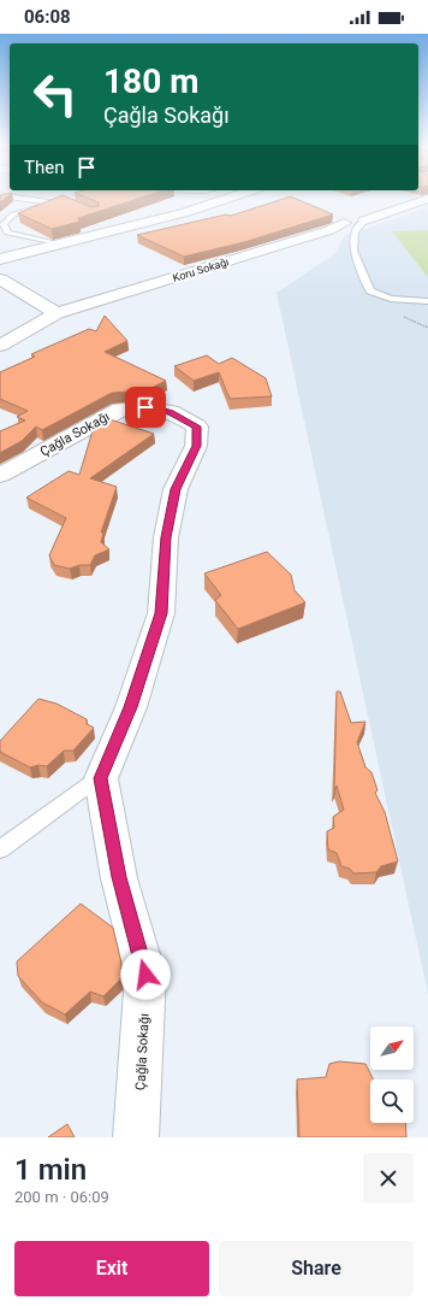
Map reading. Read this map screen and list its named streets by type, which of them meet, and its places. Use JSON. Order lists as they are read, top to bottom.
{
  "streets": {
    "street": ["Koru Sokağı", "Çağla Sokağı"]
  },
  "north": "top right",
  "page": {
    "status": "06:08",
    "turn": ["180 m", "Çağla Sokağı"],
    "then": "Then",
    "heading": ["1 min", "200 m · 06:09"],
    "buttons": ["Exit", "Share"]
  }
}
